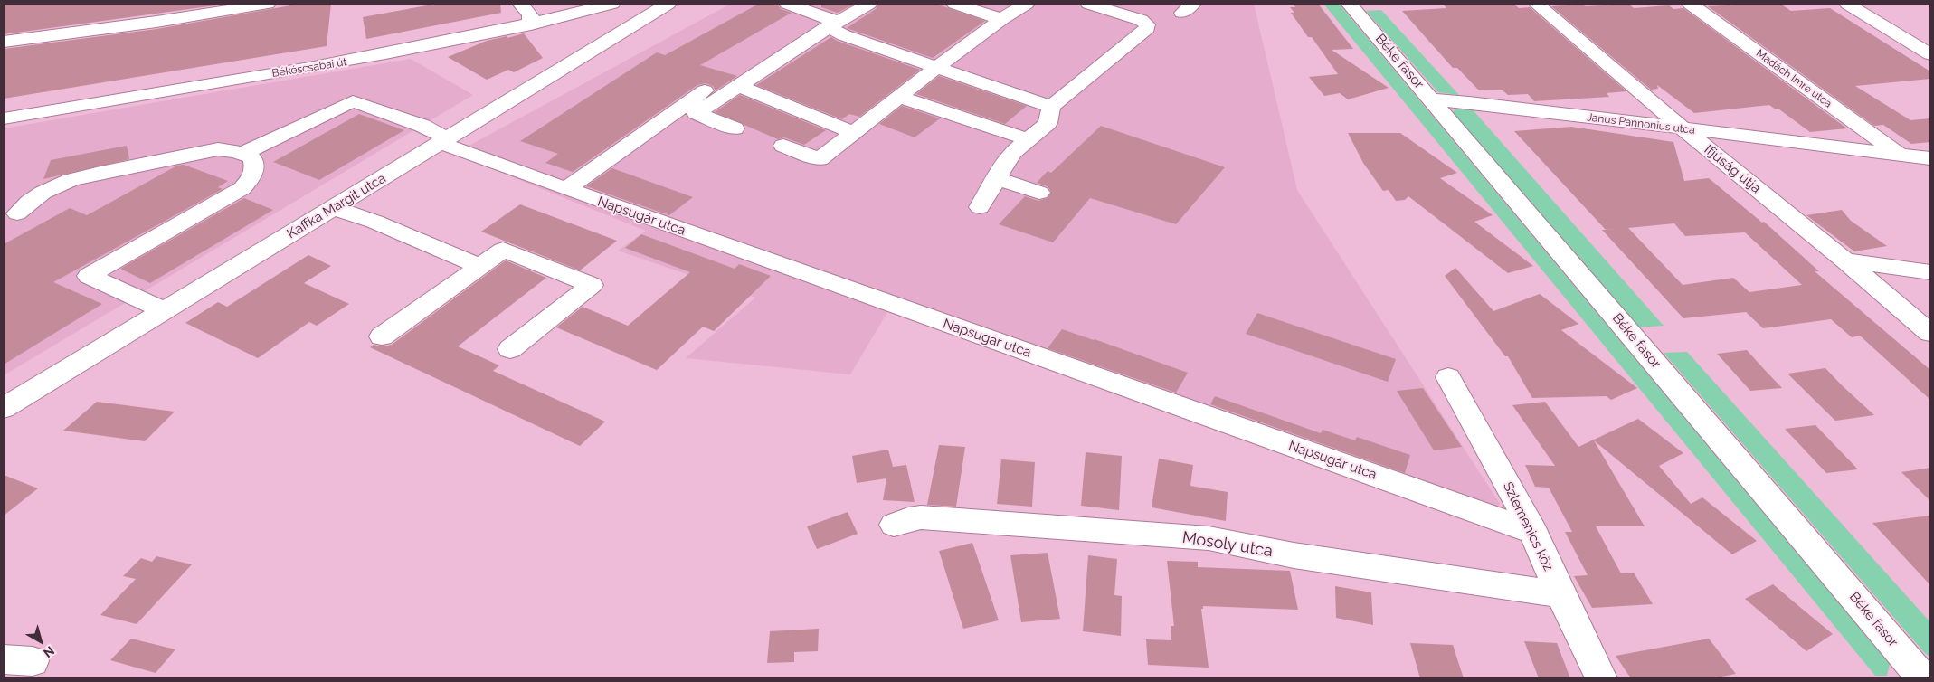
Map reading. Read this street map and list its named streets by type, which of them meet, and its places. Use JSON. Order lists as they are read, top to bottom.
{
  "streets": {
    "street": [
      "Béke fasor",
      "Békéscsabai út",
      "Madách Imre utca",
      "Janus Pannonius utca",
      "Ifjúság útja",
      "Kaffka Margit utca",
      "Napsugár utca",
      "Szlemenics köz",
      "Mosoly utca"
    ]
  },
  "crossings": [
    ["Béke fasor", "Janus Pannonius utca"],
    ["Madách Imre utca", "Janus Pannonius utca"],
    ["Janus Pannonius utca", "Ifjúság útja"],
    ["Kaffka Margit utca", "Napsugár utca"],
    ["Napsugár utca", "Szlemenics köz"],
    ["Szlemenics köz", "Mosoly utca"]
  ],
  "north": "bottom right"
}
